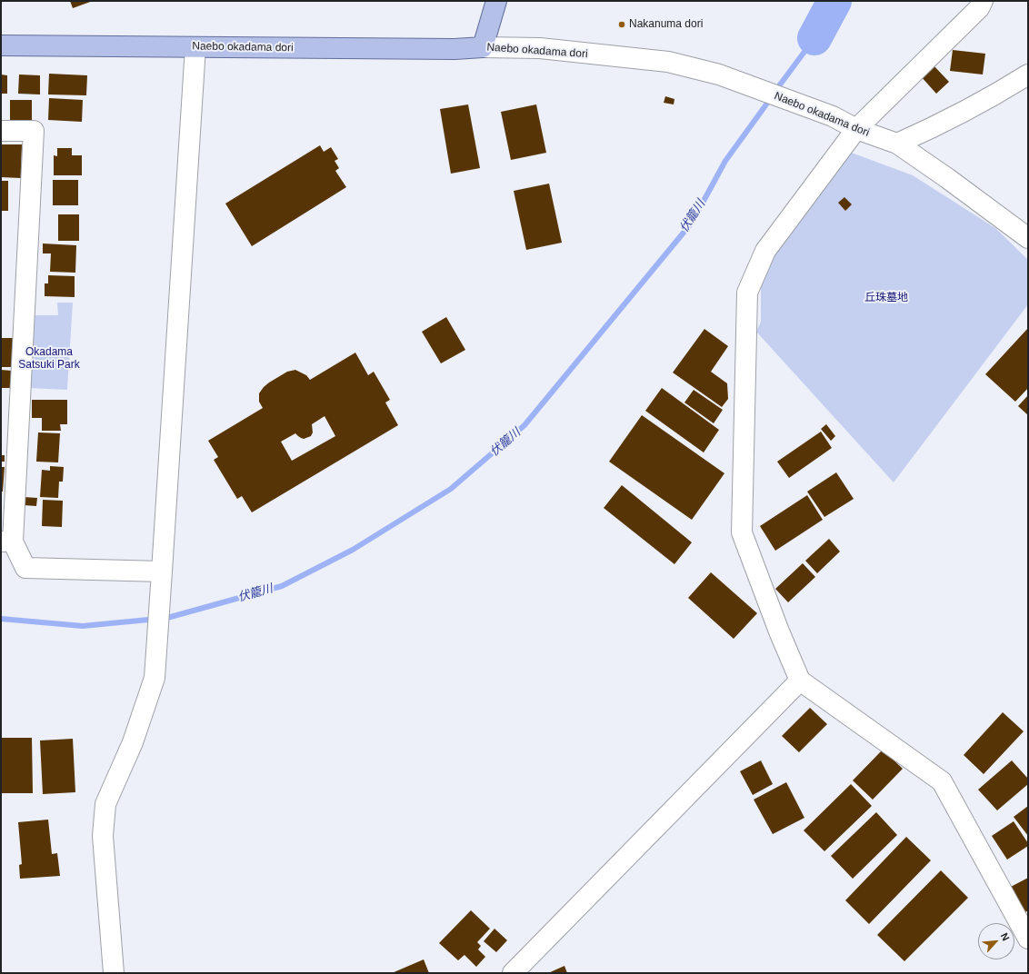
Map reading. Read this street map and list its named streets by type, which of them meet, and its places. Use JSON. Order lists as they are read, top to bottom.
{
  "streets": {
    "main road": ["Naebo okadama dori"]
  },
  "water": ["伏籠川"],
  "parks": ["丘珠墓地", "Okadama Satsuki Park"],
  "places": ["Nakanuma dori"],
  "north": "top right"
}
